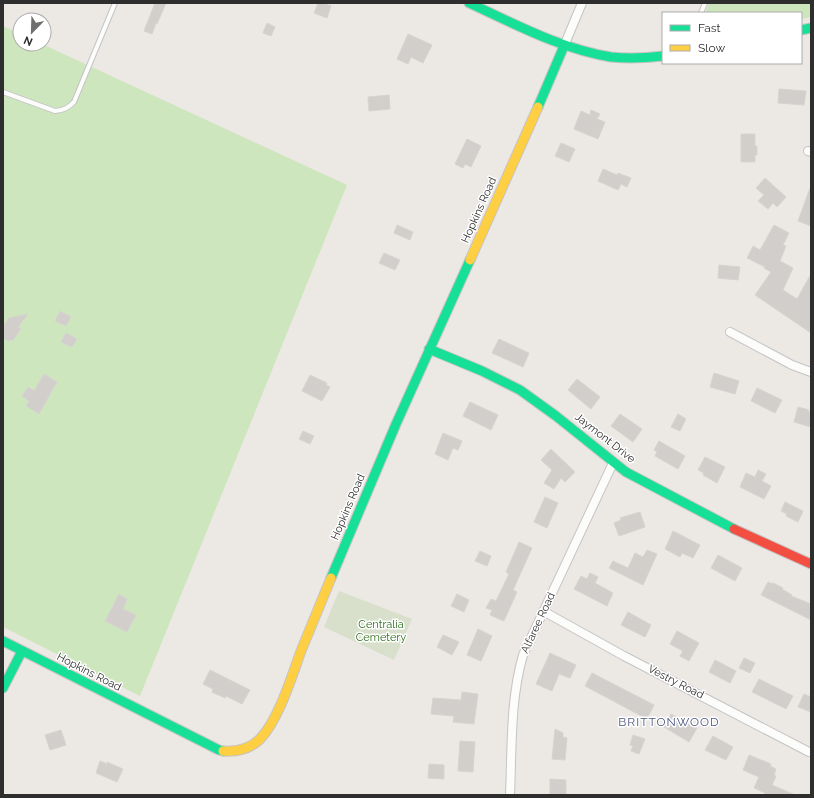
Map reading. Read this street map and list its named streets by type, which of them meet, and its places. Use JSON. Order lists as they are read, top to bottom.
{
  "streets": {
    "main road": ["Hopkins Road", "Jaymont Drive"],
    "street": ["Alfaree Road", "Vestry Road"]
  },
  "crossings": [
    ["Hopkins Road", "Jaymont Drive"],
    ["Jaymont Drive", "Alfaree Road"],
    ["Alfaree Road", "Vestry Road"]
  ],
  "districts": ["BRITTONWOOD"],
  "parks": ["Centralia Cemetery"],
  "legend": ["Fast", "Slow"],
  "north": "bottom left"
}
